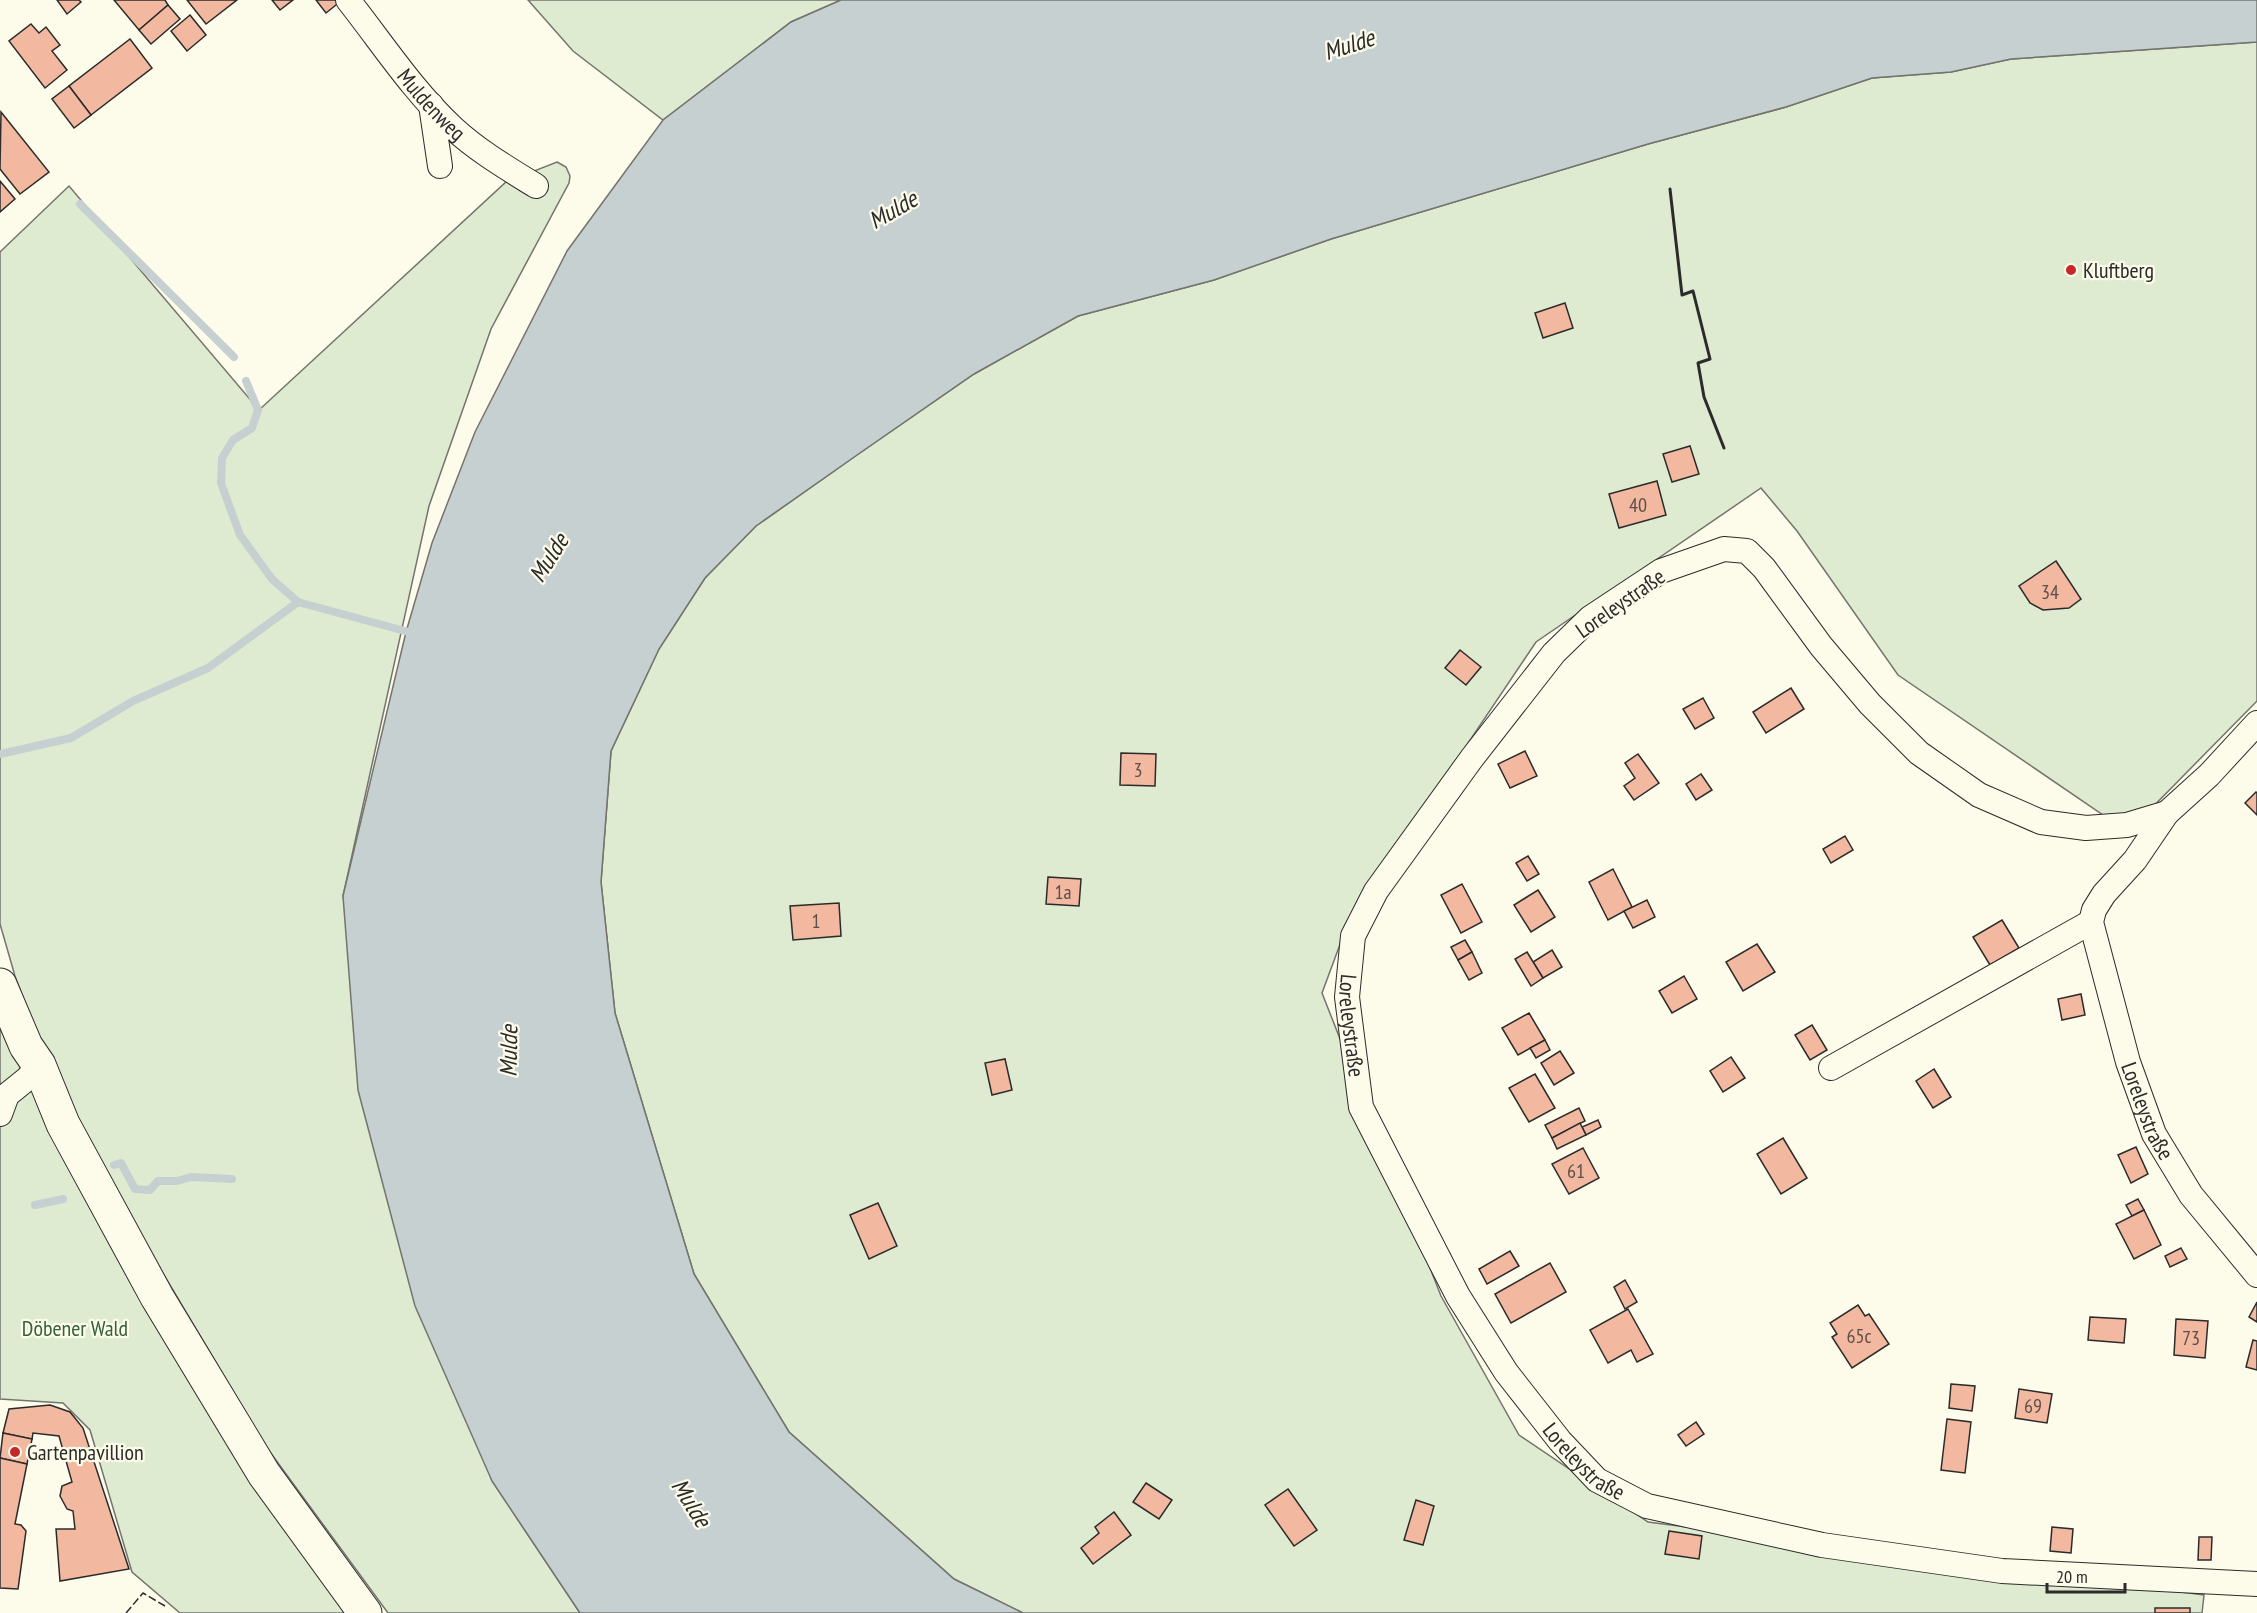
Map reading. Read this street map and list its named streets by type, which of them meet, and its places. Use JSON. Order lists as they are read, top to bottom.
{
  "streets": {
    "street": ["Muldenweg", "Loreleystraße"]
  },
  "water": ["Mulde"],
  "parks": ["Döbener Wald"],
  "places": ["Kluftberg", "Gartenpavillion"],
  "house_numbers": [
    "40",
    "34",
    "3",
    "1a",
    "1",
    "61",
    "65c",
    "73",
    "69"
  ],
  "scale_bar": "20 m"
}
